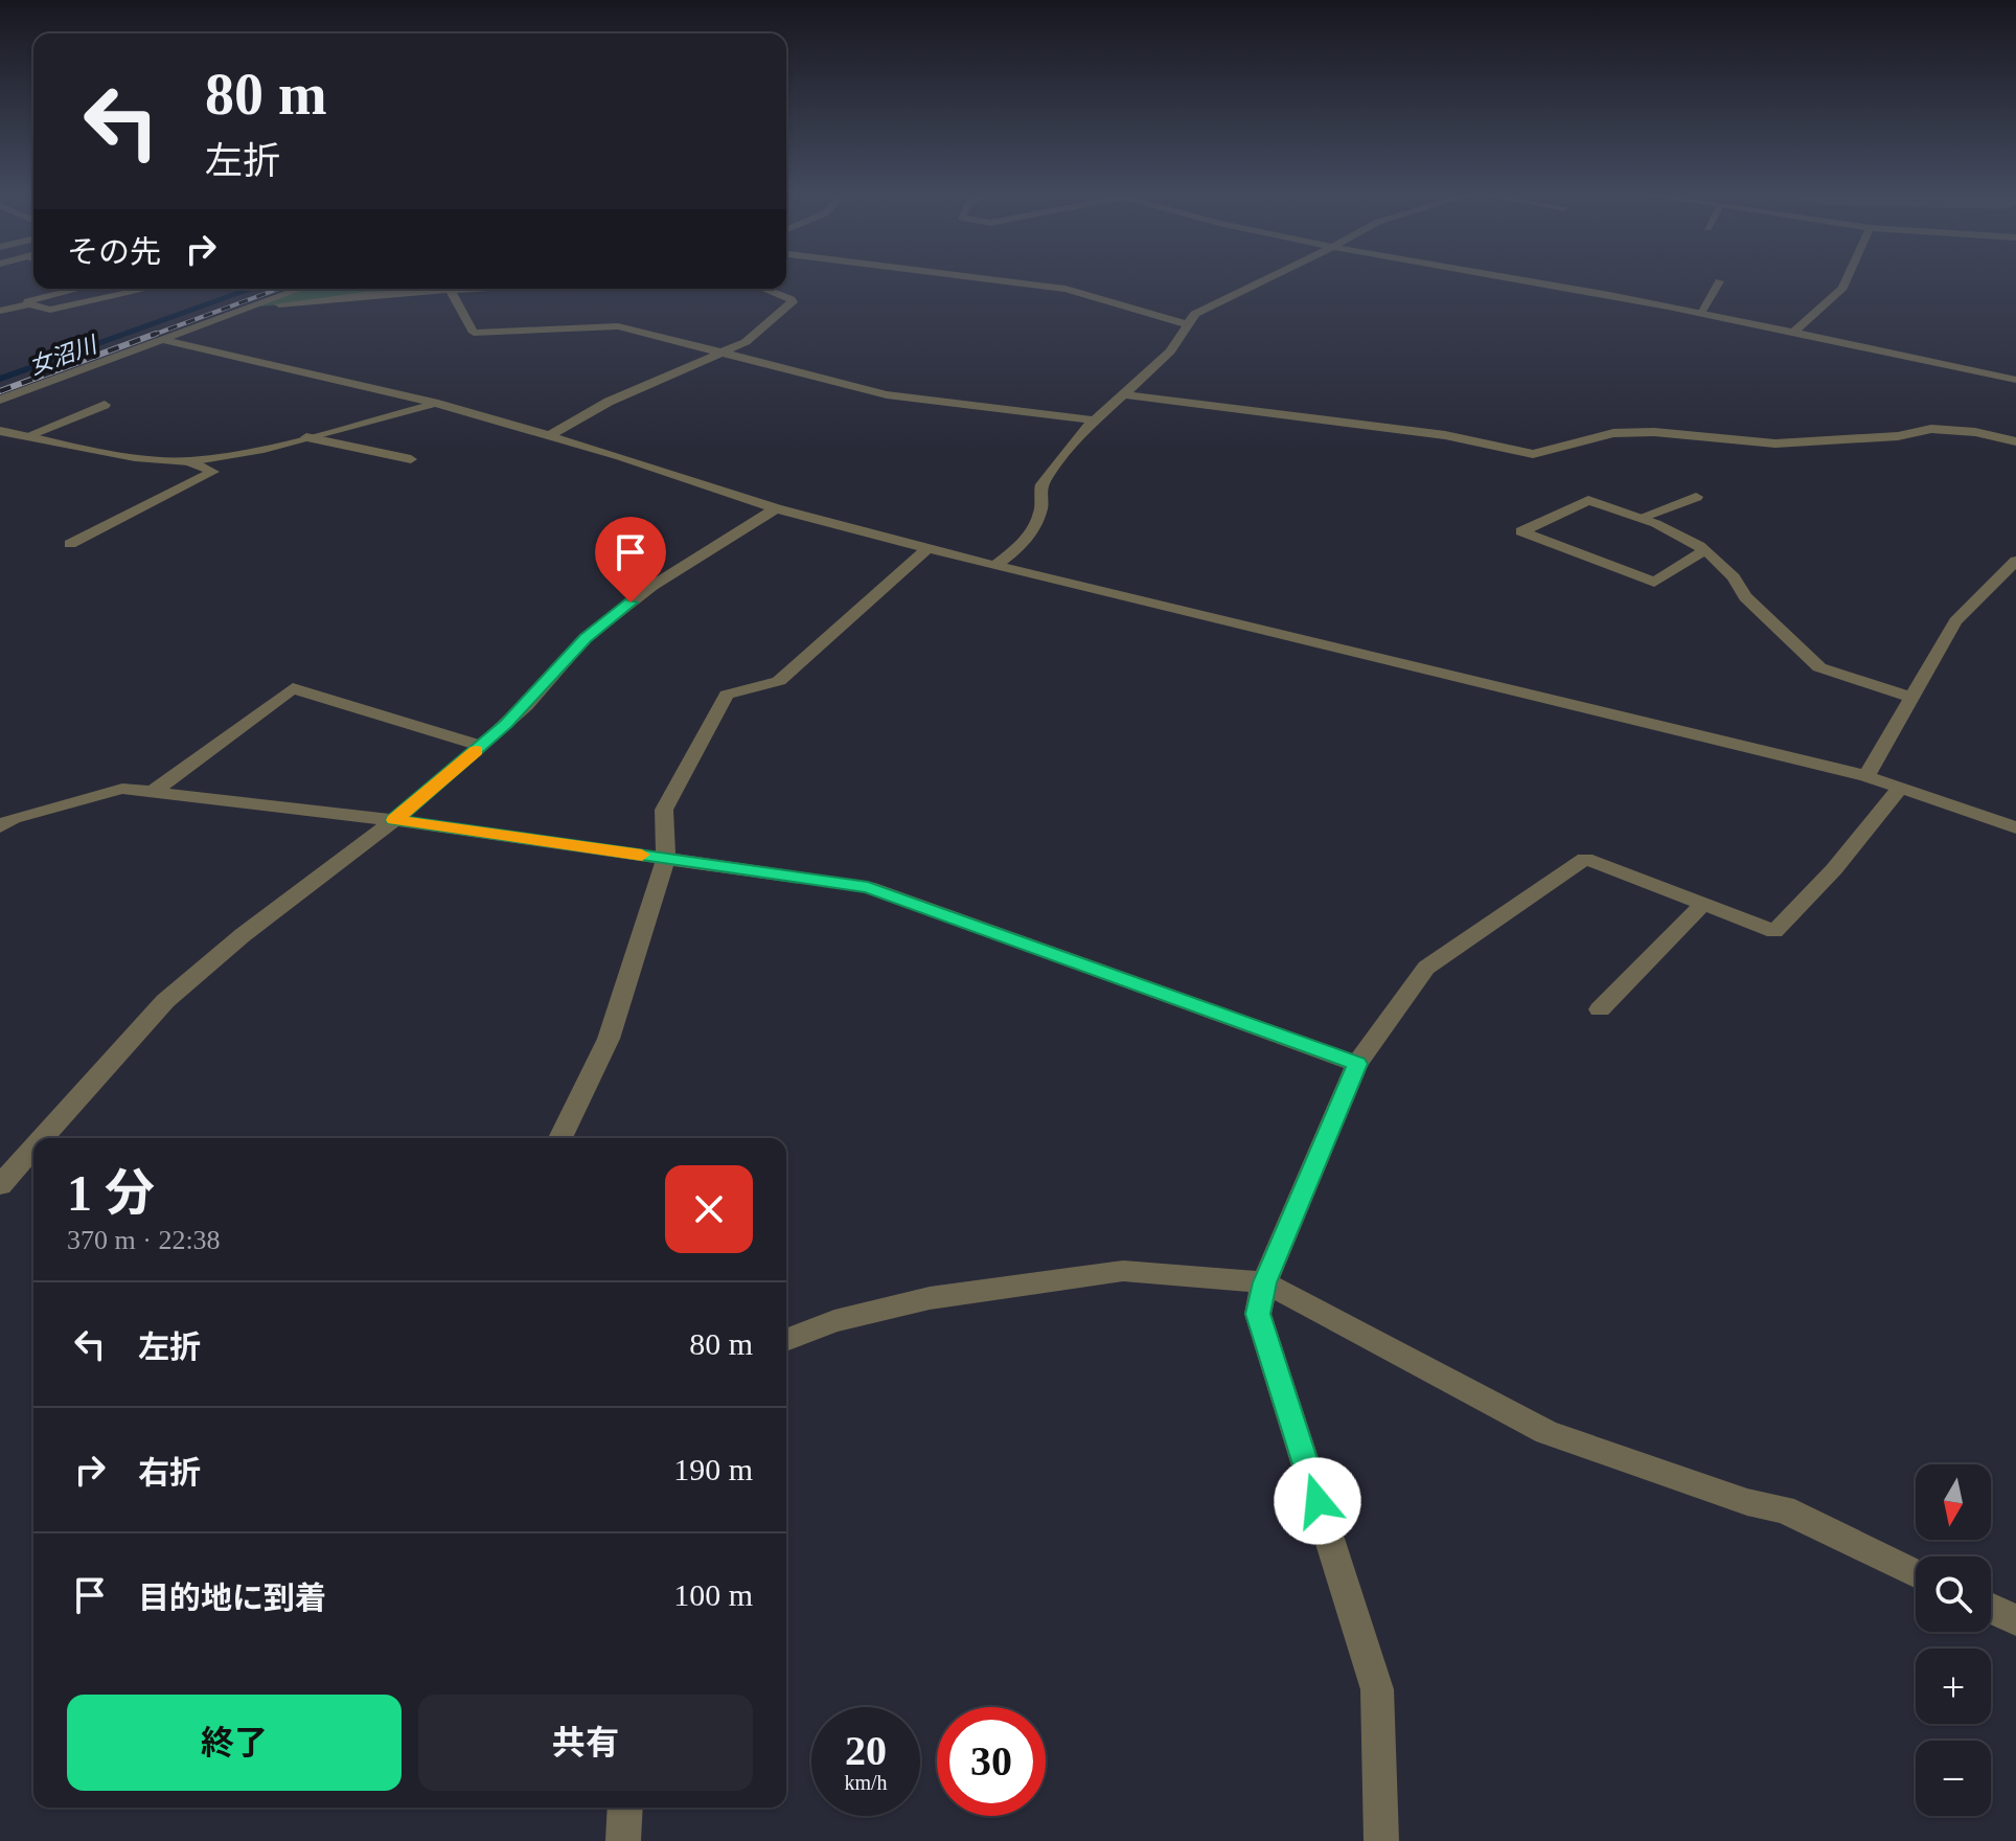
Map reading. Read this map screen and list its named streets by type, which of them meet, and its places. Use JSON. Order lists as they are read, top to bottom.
{
  "water": ["女沼川"],
  "north": "bottom",
  "page": {
    "turn": ["80 m", "左折"],
    "then": "その先",
    "heading": ["1 分", "370 m · 22:38"],
    "list": [
      {
        "name": "左折",
        "value": "80 m"
      },
      {
        "name": "右折",
        "value": "190 m"
      },
      {
        "name": "目的地に到着",
        "value": "100 m"
      }
    ],
    "map_buttons": ["+", "−"],
    "buttons": ["終了", "共有"],
    "speed": "20 km/h",
    "limit": "30"
  }
}
